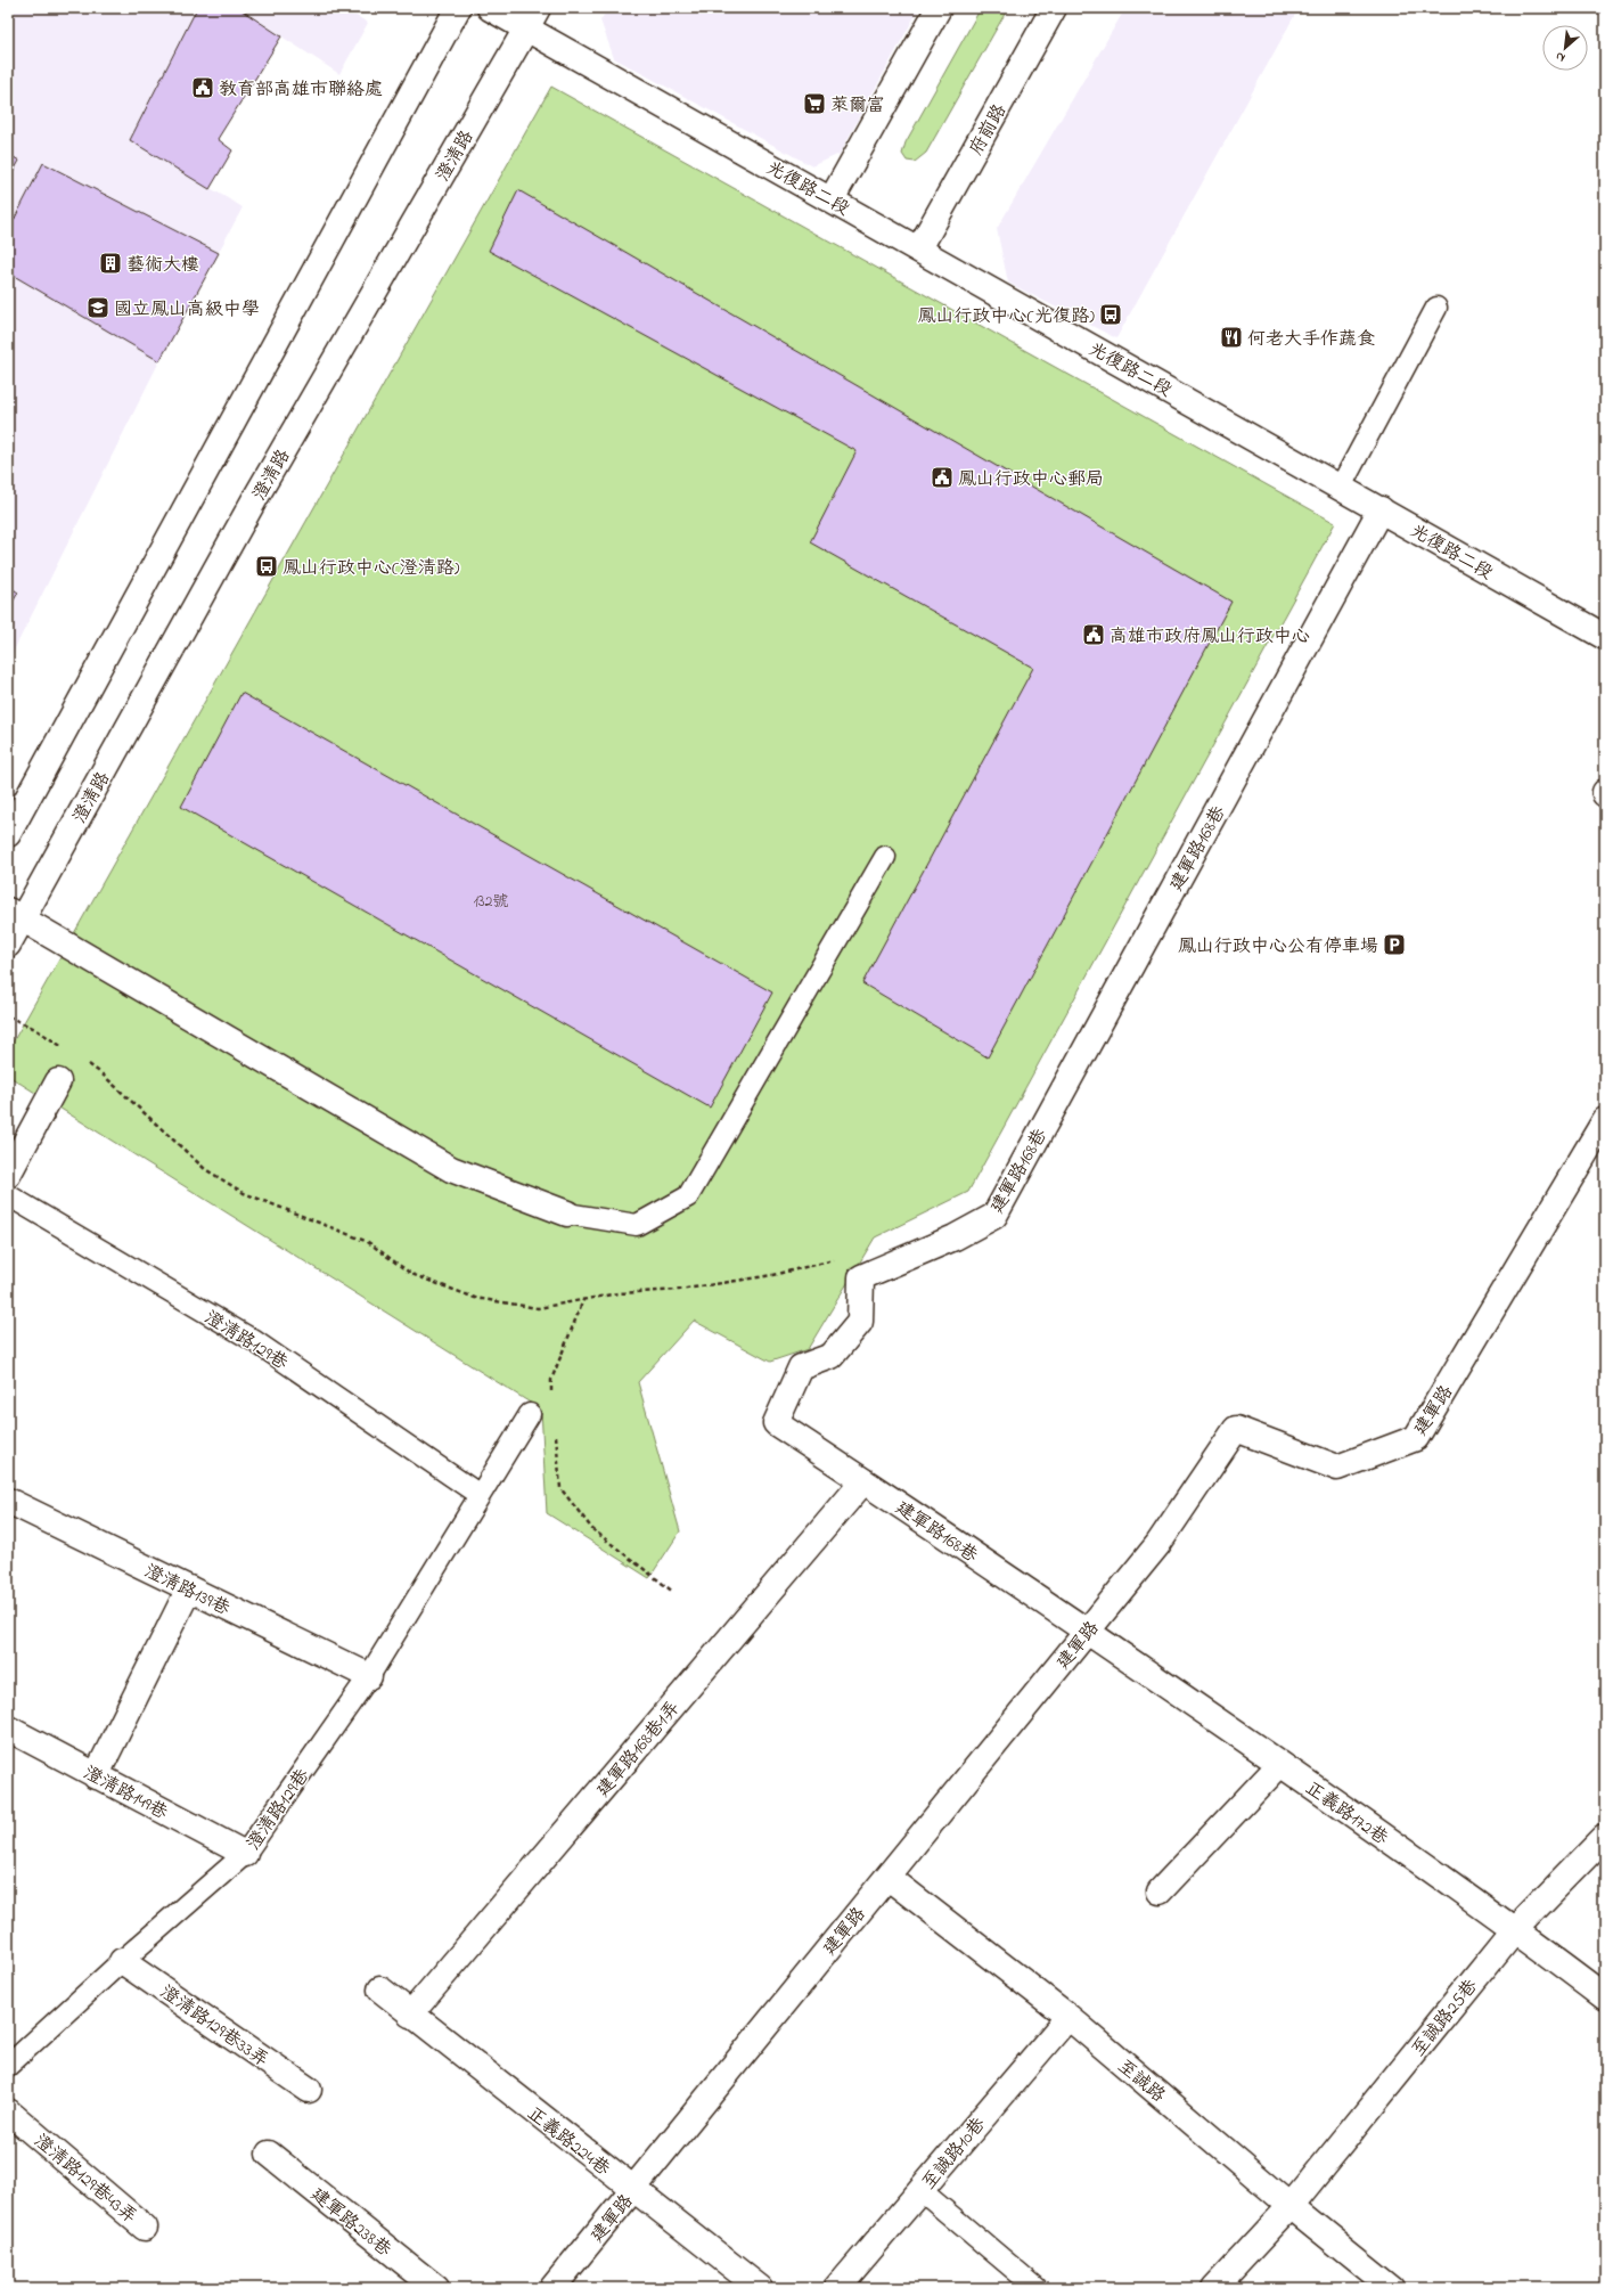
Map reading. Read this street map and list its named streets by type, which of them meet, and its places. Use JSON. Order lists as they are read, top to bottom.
{
  "streets": {
    "street": [
      "府前路",
      "澄清路",
      "光復路二段",
      "建軍路168巷",
      "建軍路",
      "澄清路139巷",
      "建軍路168巷1弄",
      "澄清路149巷",
      "正義路172巷",
      "至誠路25巷",
      "澄清路129巷33弄",
      "至誠路",
      "正義路224巷",
      "至誠路10巷",
      "澄清路129巷43弄",
      "建軍路238巷"
    ],
    "lane": ["澄清路129巷"]
  },
  "crossings": [
    ["府前路", "光復路二段"],
    ["澄清路", "光復路二段"],
    ["光復路二段", "建軍路168巷"],
    ["建軍路168巷", "建軍路"],
    ["建軍路168巷", "建軍路168巷1弄"],
    ["建軍路168巷", "正義路172巷"],
    ["澄清路129巷", "澄清路139巷"],
    ["澄清路129巷", "澄清路149巷"],
    ["澄清路129巷", "澄清路129巷33弄"],
    ["建軍路", "正義路172巷"],
    ["建軍路", "至誠路"],
    ["建軍路", "正義路224巷"],
    ["建軍路168巷1弄", "正義路224巷"],
    ["正義路172巷", "至誠路25巷"],
    ["至誠路25巷", "至誠路"],
    ["至誠路", "至誠路10巷"]
  ],
  "places": {
    "public building": ["教育部高雄市聯絡處", "鳳山行政中心郵局", "高雄市政府鳳山行政中心"],
    "supermarket": ["萊爾富"],
    "building": ["藝術大樓"],
    "school or university": ["國立鳳山高級中學"],
    "bus stop": ["鳳山行政中心(光復路)", "鳳山行政中心(澄清路)"],
    "restaurant": ["何老大手作蔬食"],
    "parking": ["鳳山行政中心公有停車場"]
  },
  "house_numbers": ["132號"],
  "north": "bottom left"
}
